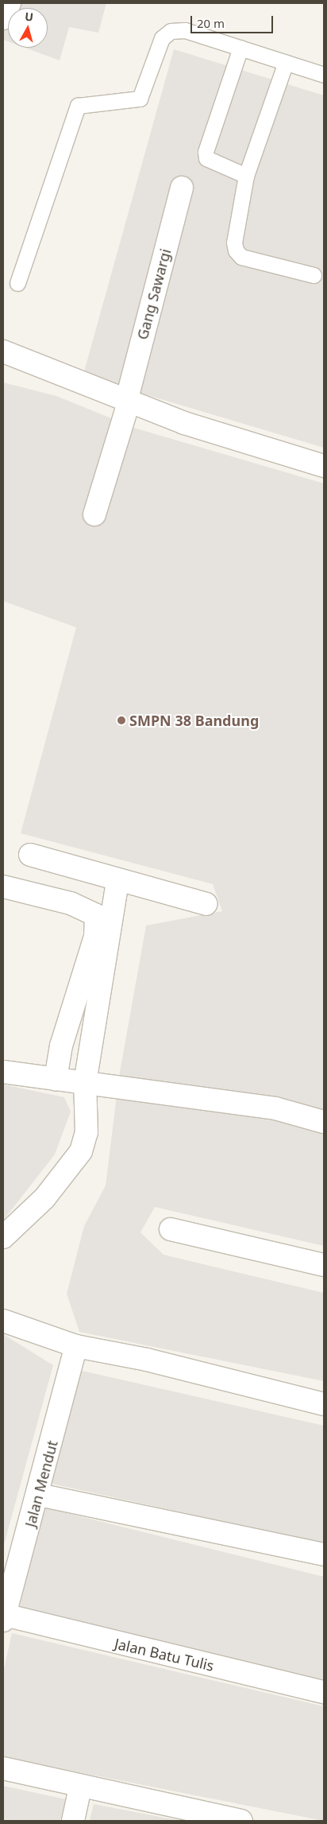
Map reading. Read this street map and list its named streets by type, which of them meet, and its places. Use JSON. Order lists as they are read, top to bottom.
{
  "streets": {
    "street": ["Gang Sawargi", "Jalan Mendut", "Jalan Batu Tulis"]
  },
  "crossings": [
    ["Jalan Mendut", "Jalan Batu Tulis"]
  ],
  "places": ["SMPN 38 Bandung"],
  "scale_bar": "20 m",
  "north": "top"
}
